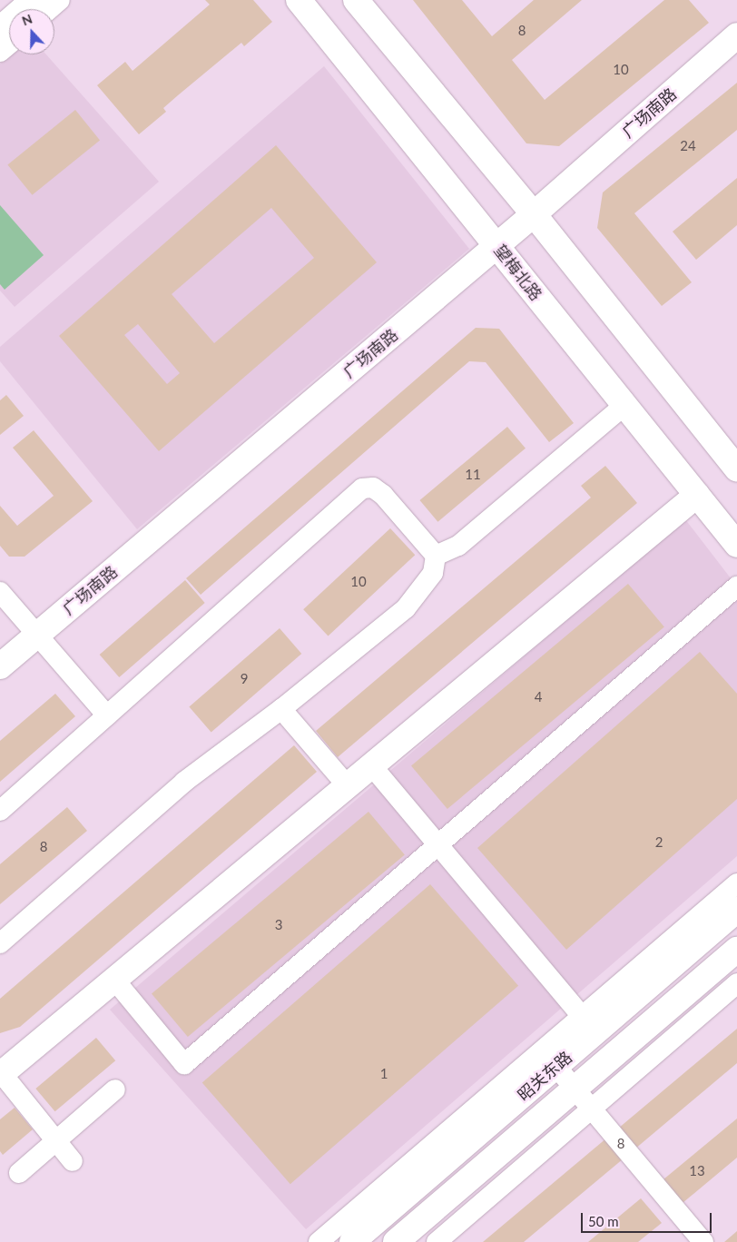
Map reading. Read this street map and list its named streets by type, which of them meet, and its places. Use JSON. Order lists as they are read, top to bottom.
{
  "streets": {
    "main road": ["广场南路", "望梅北路", "昭关东路"]
  },
  "crossings": [
    ["广场南路", "望梅北路"]
  ],
  "house_numbers": [
    "8",
    "10",
    "24",
    "11",
    "10",
    "9",
    "4",
    "2",
    "8",
    "3",
    "1",
    "8",
    "13"
  ],
  "scale_bar": "50 m",
  "north": "top"
}
